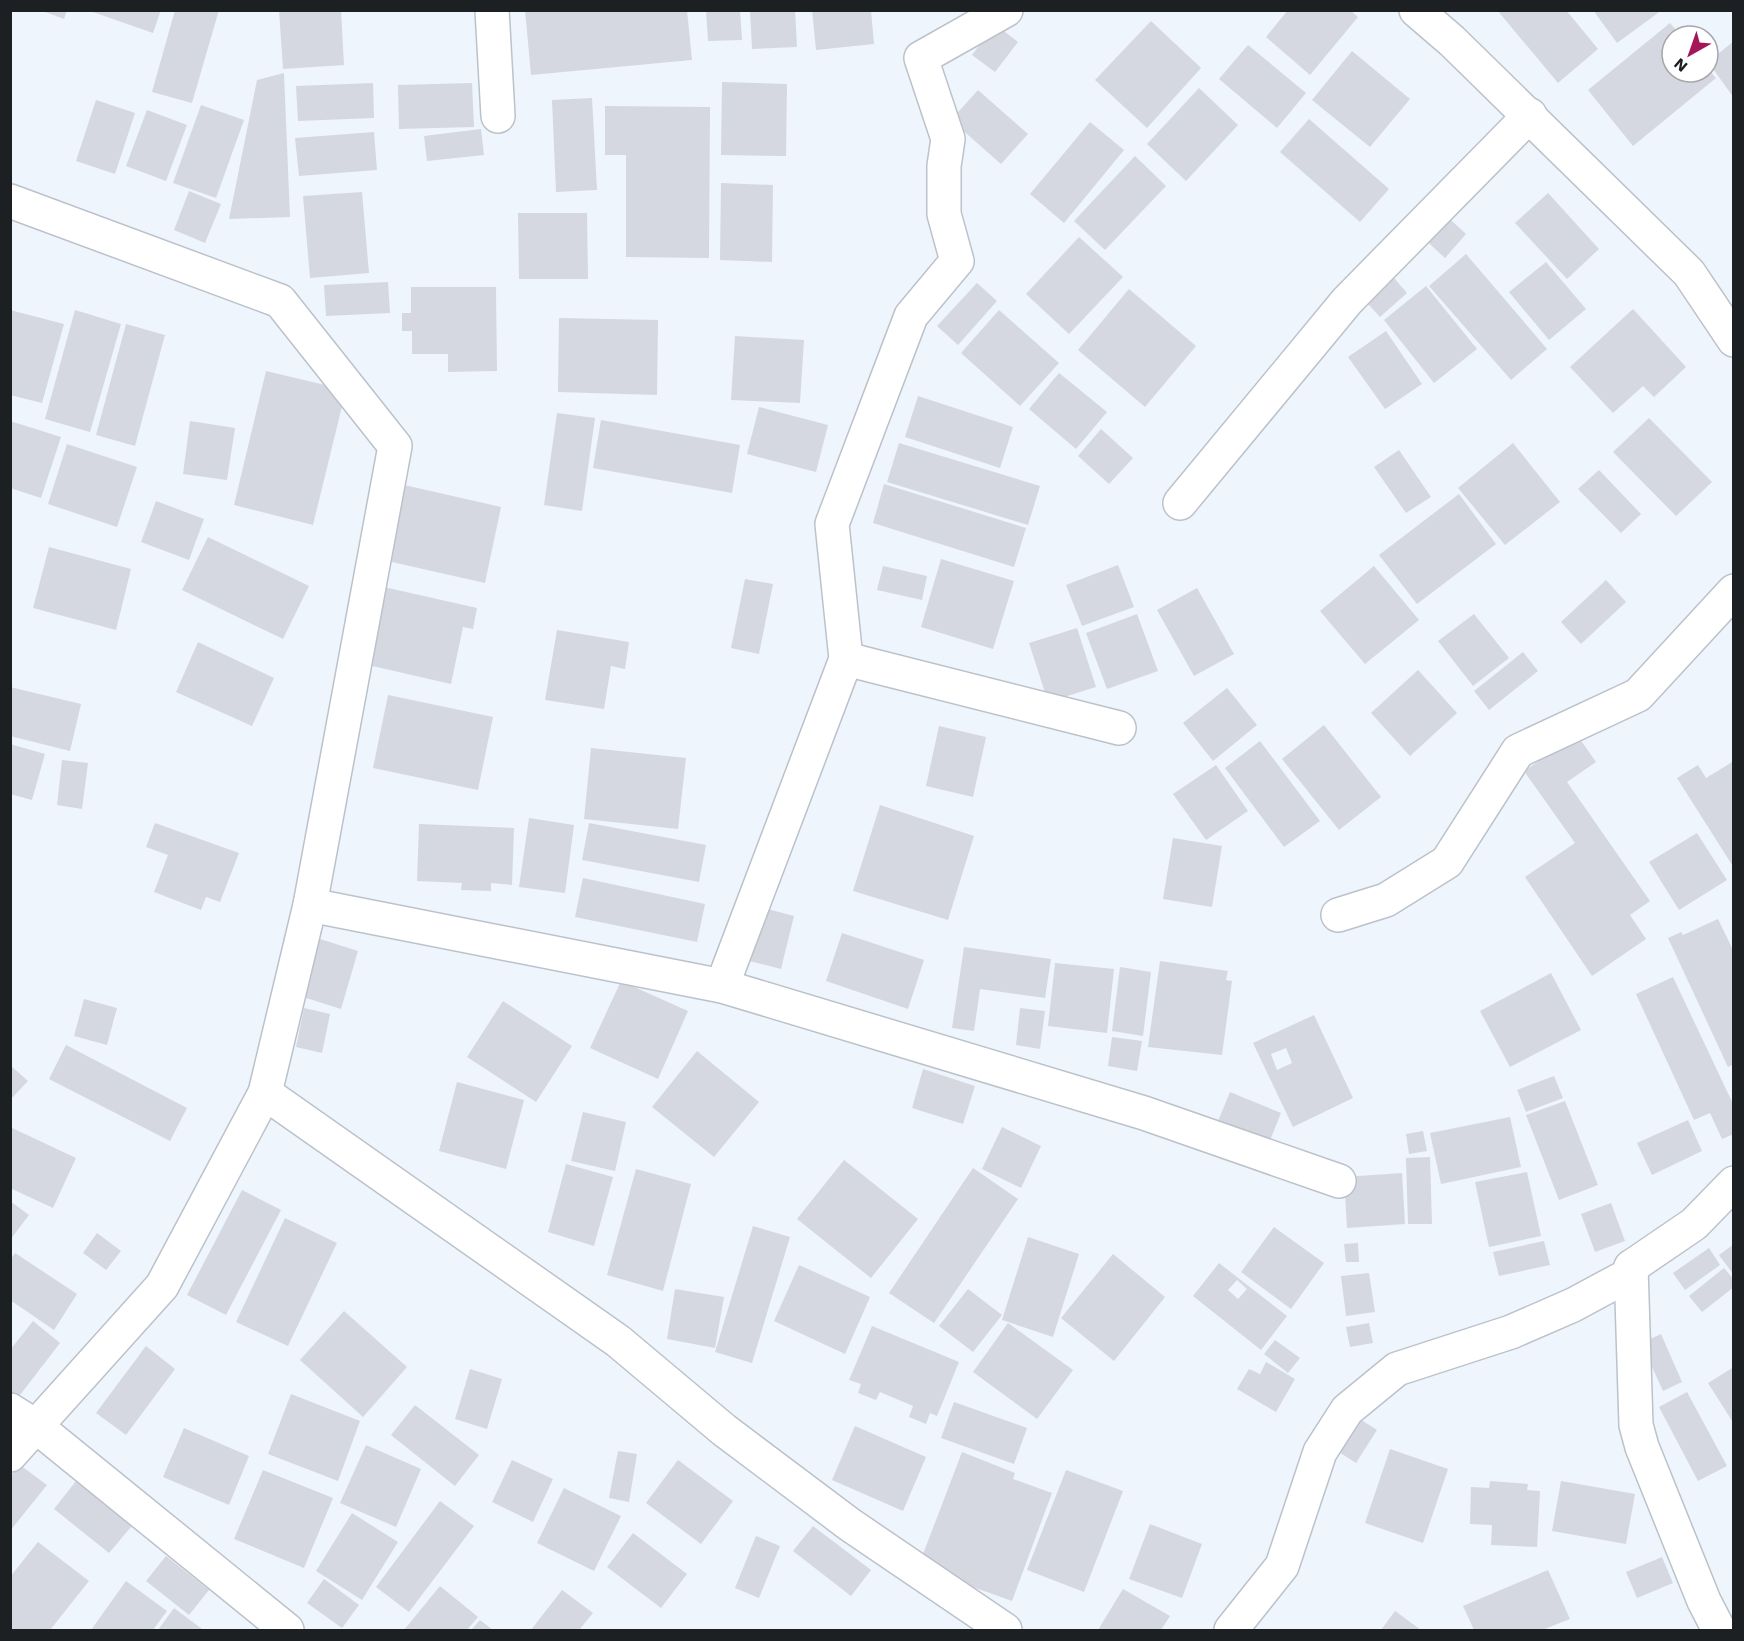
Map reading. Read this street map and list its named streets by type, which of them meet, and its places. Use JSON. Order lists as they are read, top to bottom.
{
  "north": "bottom left"
}
